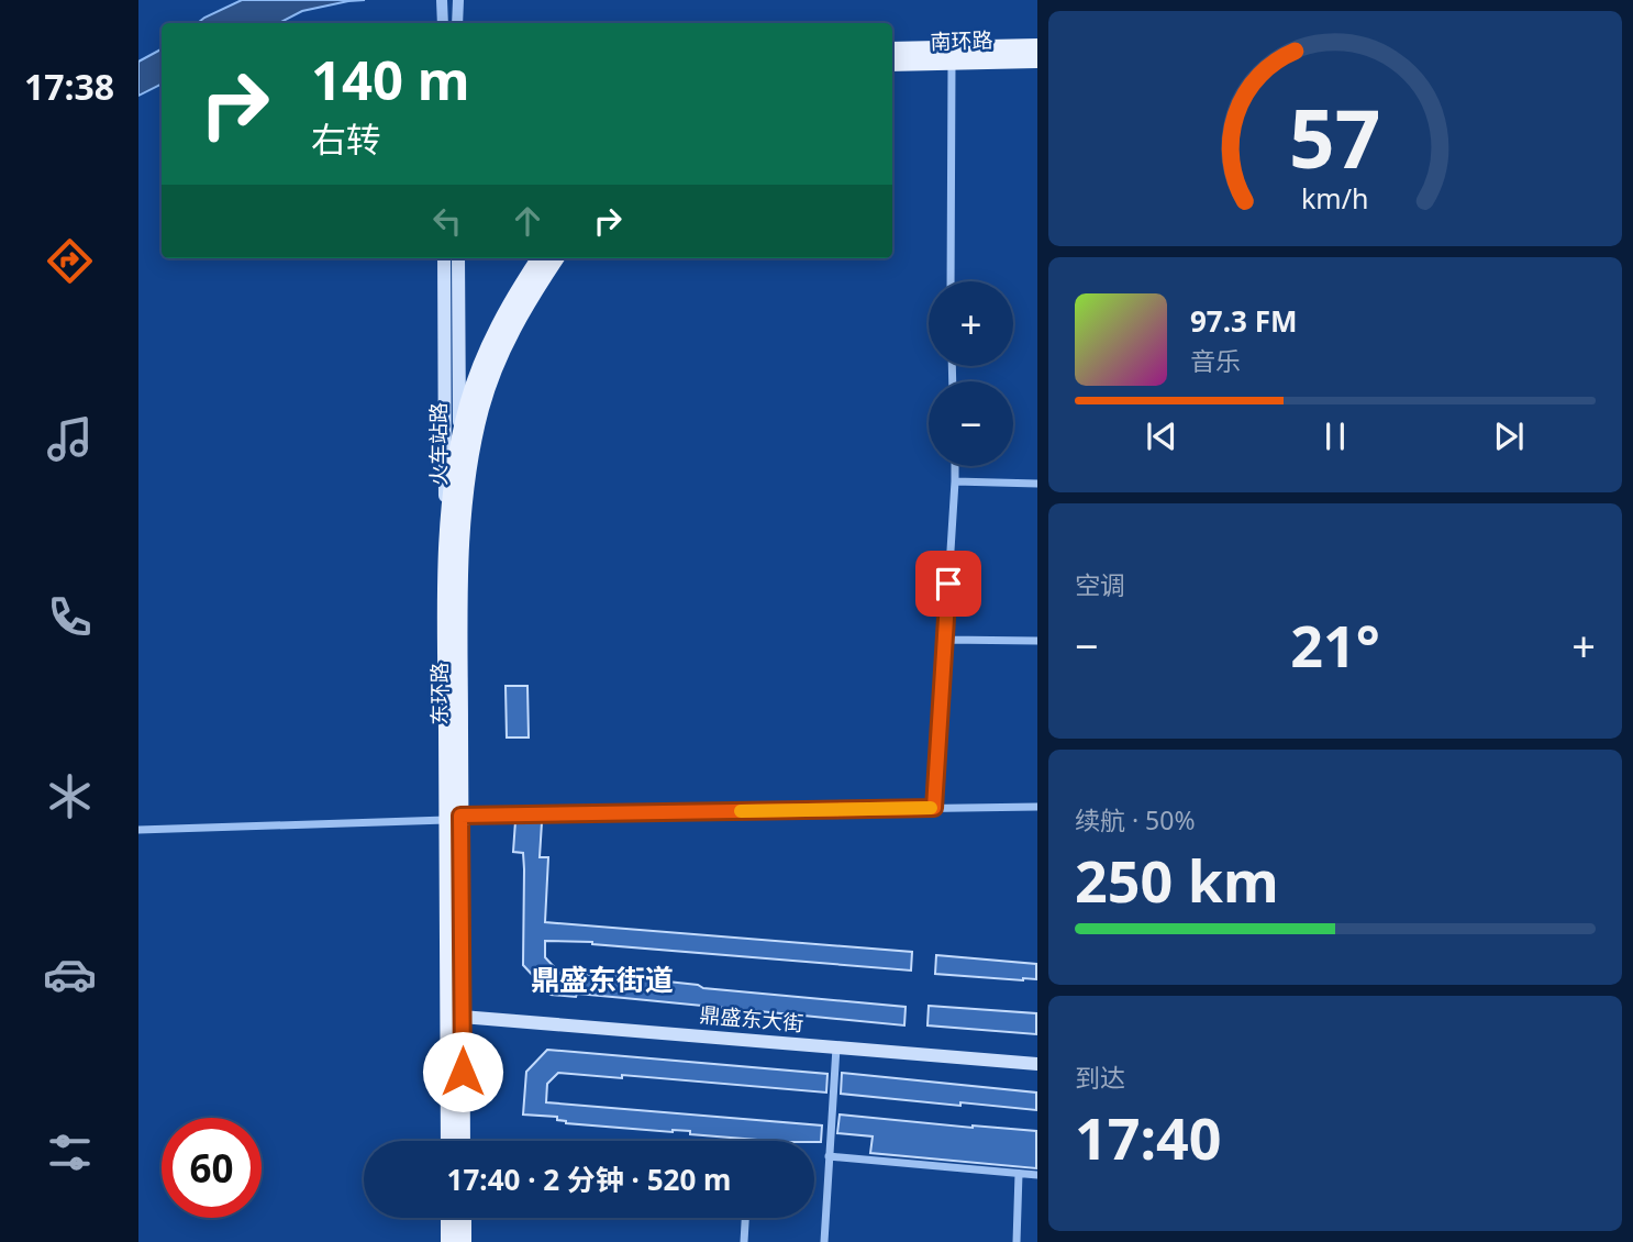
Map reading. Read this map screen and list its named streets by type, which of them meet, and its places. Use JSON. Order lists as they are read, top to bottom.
{
  "streets": {
    "main road": [
      "南环路",
      "火车站路",
      "东环路",
      "鼎盛东大街"
    ]
  },
  "crossings": [
    ["火车站路", "东环路"],
    ["东环路", "鼎盛东大街"]
  ],
  "districts": ["鼎盛东街道"],
  "page": {
    "tabs": "17:38",
    "turn": ["140 m", "右转"],
    "map_buttons": ["+", "−"],
    "song": ["97.3 FM", "音乐"],
    "tile": [
      "空调",
      ["续航 · 50%", "250 km"],
      ["到达", "17:40"]
    ],
    "heat": ["−", "21°", "+"],
    "limit": "60",
    "trip": "17:40 · 2 分钟 · 520 m",
    "gauge": ["57", "km/h"]
  }
}
